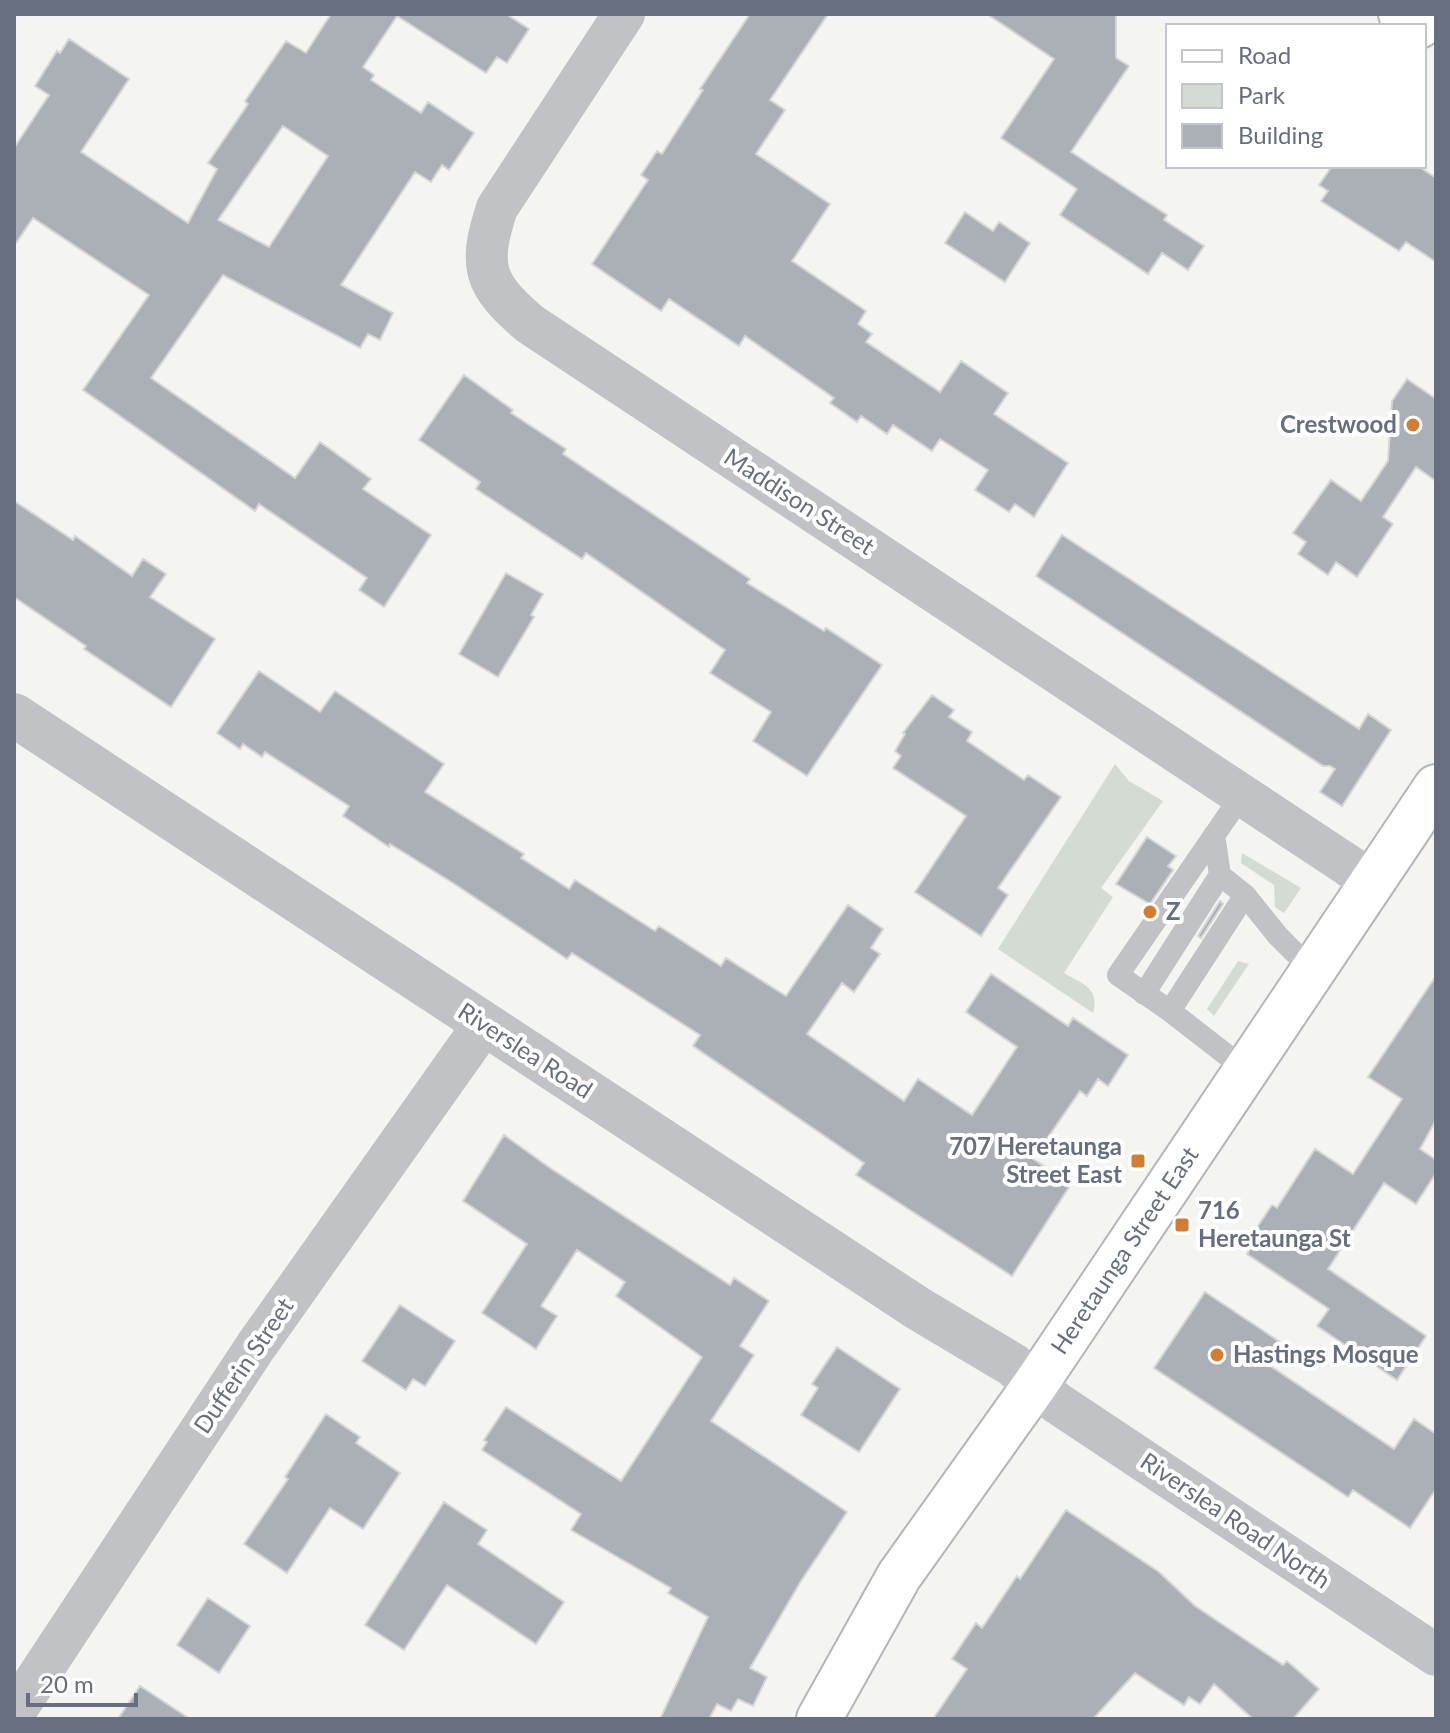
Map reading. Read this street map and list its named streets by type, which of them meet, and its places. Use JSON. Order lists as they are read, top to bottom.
{
  "streets": {
    "main road": ["Heretaunga Street East"],
    "street": [
      "Maddison Street",
      "Riverslea Road",
      "Dufferin Street",
      "Riverslea Road North"
    ]
  },
  "crossings": [
    ["Maddison Street", "Heretaunga Street East"],
    ["Riverslea Road", "Heretaunga Street East"],
    ["Riverslea Road", "Dufferin Street"],
    ["Riverslea Road", "Riverslea Road North"],
    ["Heretaunga Street East", "Riverslea Road North"]
  ],
  "places": {
    "other": ["Crestwood", "Z", "Hastings Mosque"],
    "transit": ["707 Heretaunga Street East", "716 Heretaunga St"]
  },
  "legend": ["Road", "Park", "Building"],
  "scale_bar": "20 m"
}
